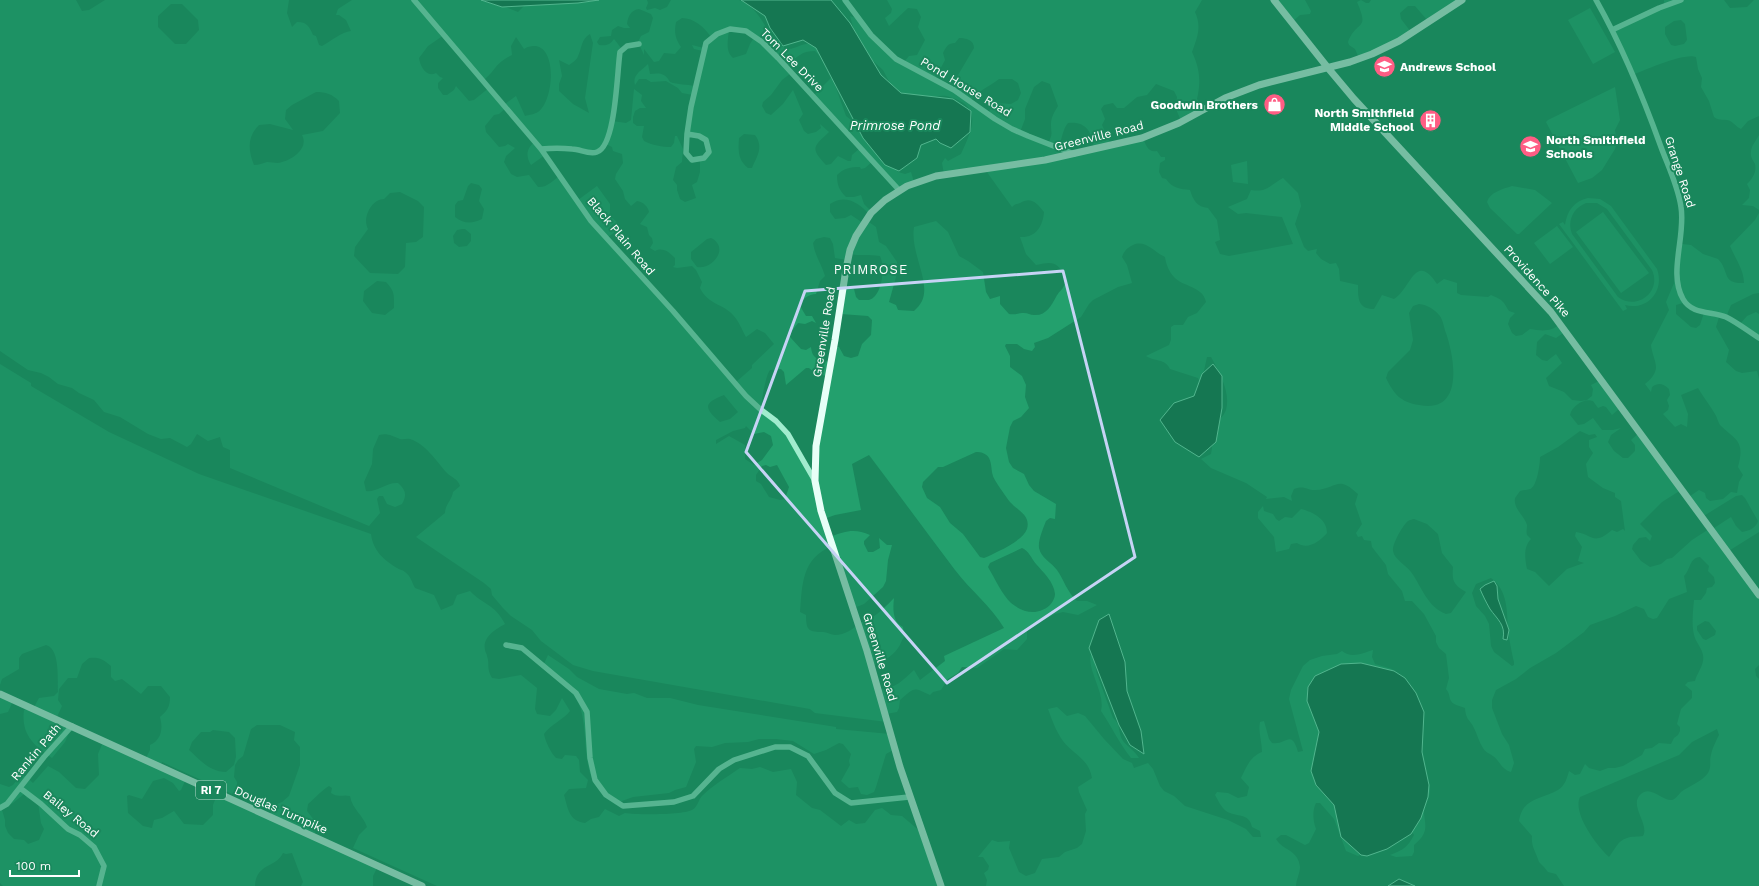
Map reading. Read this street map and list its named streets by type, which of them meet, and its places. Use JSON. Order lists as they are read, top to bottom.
{
  "streets": {
    "main road": [
      "Greenville Road",
      "Providence Pike",
      "RI 7",
      "Douglas Turnpike"
    ],
    "street": [
      "Tom Lee Drive",
      "Pond House Road",
      "Grange Road",
      "Black Plain Road",
      "Rankin Path",
      "Bailey Road"
    ]
  },
  "crossings": [
    ["Tom Lee Drive", "Greenville Road"],
    ["Pond House Road", "Greenville Road"],
    ["Greenville Road", "Black Plain Road"],
    ["Greenville Road", "Providence Pike"],
    ["Rankin Path", "Douglas Turnpike"],
    ["Rankin Path", "Bailey Road"]
  ],
  "districts": ["PRIMROSE"],
  "water": ["Primrose Pond"],
  "places": {
    "school or university": ["Andrews School", "North Smithfield Schools"],
    "shop": ["Goodwin Brothers"],
    "building": ["North Smithfield Middle School"]
  },
  "scale_bar": "100 m"
}
